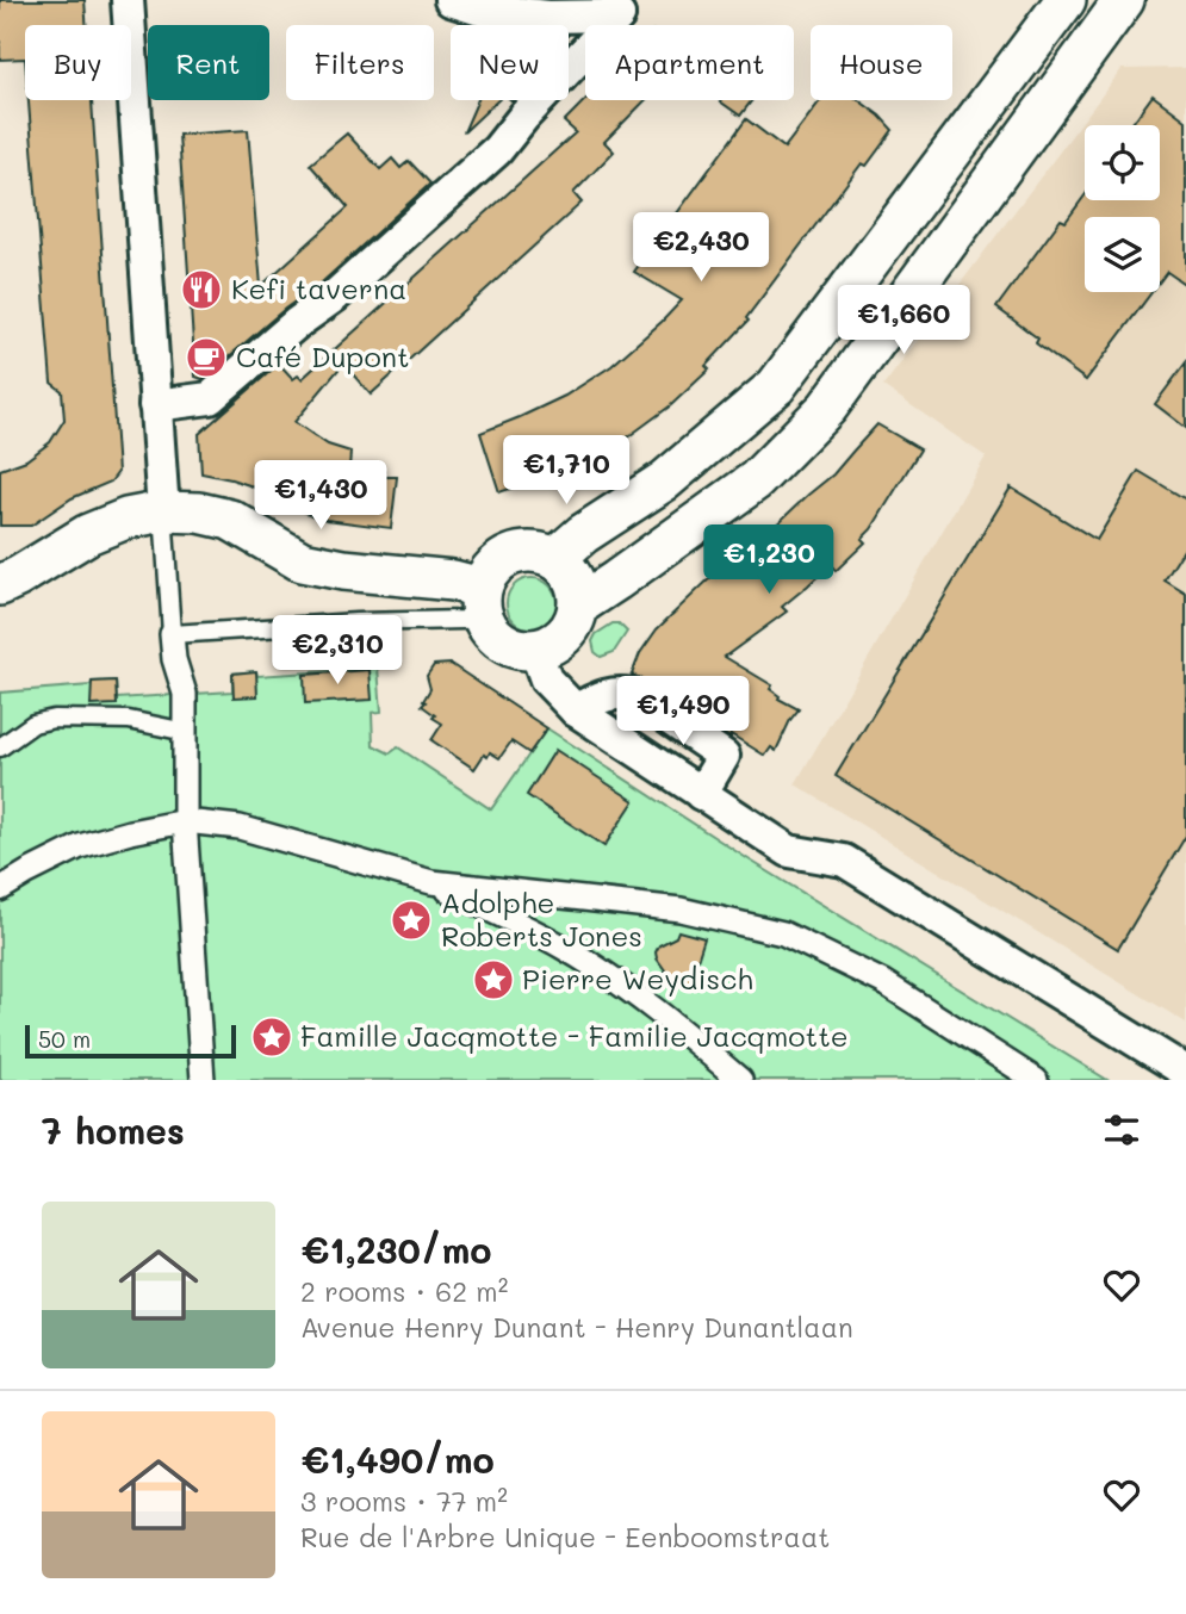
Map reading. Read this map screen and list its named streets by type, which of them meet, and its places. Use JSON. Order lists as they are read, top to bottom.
{
  "places": {
    "restaurant": ["Kefi taverna"],
    "cafe": ["Café Dupont"],
    "place": ["Adolphe Roberts Jones", "Pierre Weydisch", "Famille Jacqmotte - Familie Jacqmotte"]
  },
  "scale_bar": "50 m",
  "page": {
    "chip": [
      "Buy",
      "Rent",
      "Filters",
      "New",
      "Apartment",
      "House"
    ],
    "price": [
      "€2,430",
      "€1,660",
      "€1,710",
      "€1,430",
      "€1,230",
      "€2,310",
      "€1,490"
    ],
    "scale": "50 m",
    "heading": "7 homes",
    "list": [
      {
        "name": "€1,230/mo",
        "note": "2 rooms · 62 m² · Avenue Henry Dunant - Henry Dunantlaan"
      },
      {
        "name": "€1,490/mo",
        "note": "3 rooms · 77 m² · Rue de l'Arbre Unique - Eenboomstraat"
      }
    ]
  }
}
